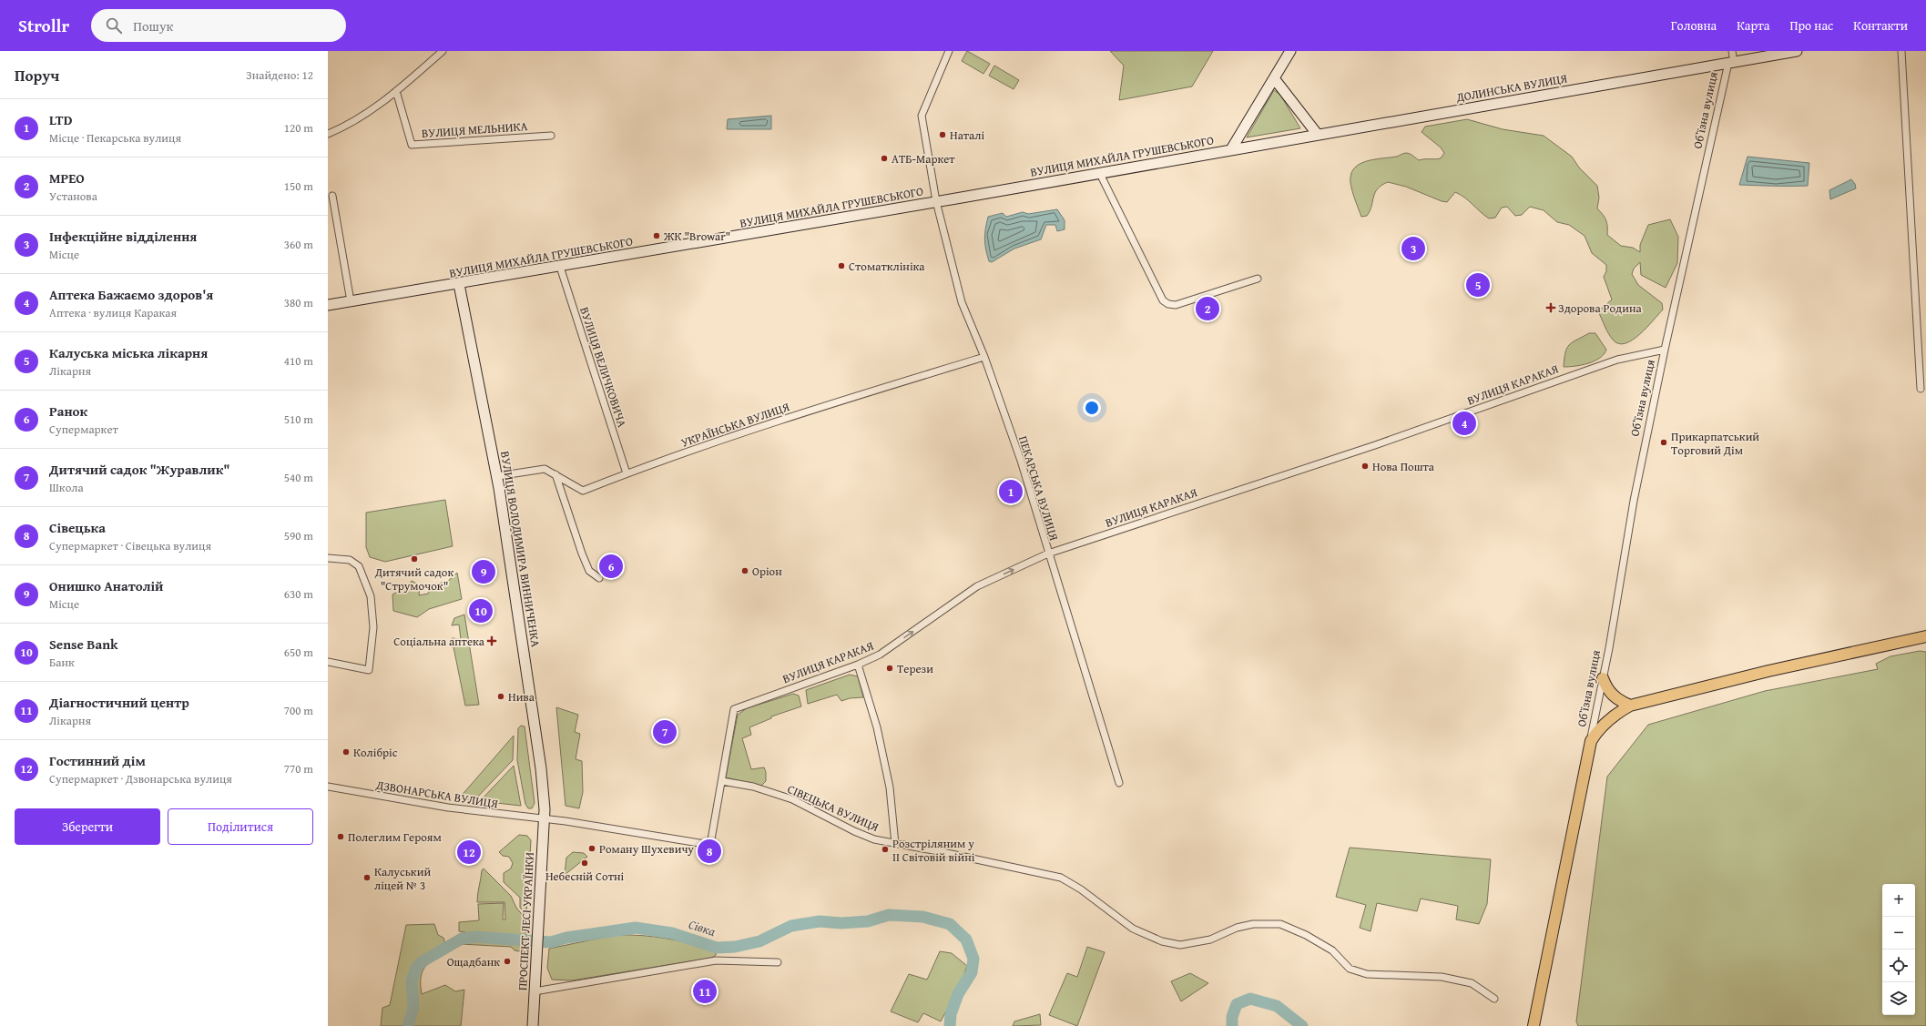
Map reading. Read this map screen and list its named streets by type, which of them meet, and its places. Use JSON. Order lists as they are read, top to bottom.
{
  "streets": {
    "main road": [
      "ДОЛИНСЬКА ВУЛИЦЯ",
      "Обʼїзна вулиця",
      "ВУЛИЦЯ МИХАЙЛА ГРУШЕВСЬКОГО",
      "ВУЛИЦЯ ВОЛОДИМИРА ВИННИЧЕНКА",
      "ПРОСПЕКТ ЛЕСІ УКРАЇНКИ"
    ],
    "street": [
      "ВУЛИЦЯ МЕЛЬНИКА",
      "ВУЛИЦЯ ВЕЛИЧКОВИЧА",
      "ВУЛИЦЯ КАРАКАЯ",
      "УКРАЇНСЬКА ВУЛИЦЯ",
      "ПЕКАРСЬКА ВУЛИЦЯ",
      "ДЗВОНАРСЬКА ВУЛИЦЯ",
      "СІВЕЦЬКА ВУЛИЦЯ"
    ]
  },
  "crossings": [
    ["ДОЛИНСЬКА ВУЛИЦЯ", "Обʼїзна вулиця"],
    ["ДОЛИНСЬКА ВУЛИЦЯ", "ВУЛИЦЯ МИХАЙЛА ГРУШЕВСЬКОГО"],
    ["Обʼїзна вулиця", "ВУЛИЦЯ КАРАКАЯ"],
    ["ВУЛИЦЯ МИХАЙЛА ГРУШЕВСЬКОГО", "ВУЛИЦЯ ВЕЛИЧКОВИЧА"],
    ["ВУЛИЦЯ МИХАЙЛА ГРУШЕВСЬКОГО", "ПЕКАРСЬКА ВУЛИЦЯ"],
    ["ВУЛИЦЯ МИХАЙЛА ГРУШЕВСЬКОГО", "ВУЛИЦЯ ВОЛОДИМИРА ВИННИЧЕНКА"],
    ["ВУЛИЦЯ ВЕЛИЧКОВИЧА", "УКРАЇНСЬКА ВУЛИЦЯ"],
    ["ВУЛИЦЯ КАРАКАЯ", "ПЕКАРСЬКА ВУЛИЦЯ"],
    ["ВУЛИЦЯ КАРАКАЯ", "СІВЕЦЬКА ВУЛИЦЯ"],
    ["УКРАЇНСЬКА ВУЛИЦЯ", "ПЕКАРСЬКА ВУЛИЦЯ"],
    ["УКРАЇНСЬКА ВУЛИЦЯ", "ВУЛИЦЯ ВОЛОДИМИРА ВИННИЧЕНКА"],
    ["ВУЛИЦЯ ВОЛОДИМИРА ВИННИЧЕНКА", "ДЗВОНАРСЬКА ВУЛИЦЯ"],
    ["ВУЛИЦЯ ВОЛОДИМИРА ВИННИЧЕНКА", "ПРОСПЕКТ ЛЕСІ УКРАЇНКИ"],
    ["ДЗВОНАРСЬКА ВУЛИЦЯ", "ПРОСПЕКТ ЛЕСІ УКРАЇНКИ"]
  ],
  "water": ["Сівка"],
  "places": {
    "other": [
      "Наталі",
      "АТБ-Маркет",
      "ЖК \"Browar\"",
      "Стоматклініка",
      "Прикарпатський Торговий Дім",
      "Нова Пошта",
      "Дитячий садок \"Струмочок\"",
      "Оріон",
      "Терези",
      "Нива",
      "Колібріс",
      "Полеглим Героям",
      "Роману Шухевичу",
      "Розстріляним у II Світовій війні",
      "Небесній Сотні",
      "Калуський ліцей № 3",
      "Ощадбанк"
    ],
    "health": ["Здорова Родина", "Соціальна аптека"]
  },
  "page": {
    "header": "Strollr",
    "search": "Пошук",
    "nav": [
      "Головна",
      "Карта",
      "Про нас",
      "Контакти"
    ],
    "heading": ["Поруч", "Знайдено: 12"],
    "list": [
      {
        "mark": "1",
        "name": "LTD",
        "note": "Місце · Пекарська вулиця",
        "value": "120 m"
      },
      {
        "mark": "2",
        "name": "МРЕО",
        "note": "Установа",
        "value": "150 m"
      },
      {
        "mark": "3",
        "name": "Інфекційне відділення",
        "note": "Місце",
        "value": "360 m"
      },
      {
        "mark": "4",
        "name": "Аптека Бажаємо здоров'я",
        "note": "Аптека · вулиця Каракая",
        "value": "380 m"
      },
      {
        "mark": "5",
        "name": "Калуська міська лікарня",
        "note": "Лікарня",
        "value": "410 m"
      },
      {
        "mark": "6",
        "name": "Ранок",
        "note": "Супермаркет",
        "value": "510 m"
      },
      {
        "mark": "7",
        "name": "Дитячий садок \"Журавлик\"",
        "note": "Школа",
        "value": "540 m"
      },
      {
        "mark": "8",
        "name": "Сівецька",
        "note": "Супермаркет · Сівецька вулиця",
        "value": "590 m"
      },
      {
        "mark": "9",
        "name": "Онишко Анатолій",
        "note": "Місце",
        "value": "630 m"
      },
      {
        "mark": "10",
        "name": "Sense Bank",
        "note": "Банк",
        "value": "650 m"
      },
      {
        "mark": "11",
        "name": "Діагностичний центр",
        "note": "Лікарня",
        "value": "700 m"
      },
      {
        "mark": "12",
        "name": "Гостинний дім",
        "note": "Супермаркет · Дзвонарська вулиця",
        "value": "770 m"
      }
    ],
    "pins": [
      "3",
      "5",
      "2",
      "4",
      "1",
      "6",
      "9",
      "10",
      "7",
      "8",
      "12",
      "11"
    ],
    "buttons": ["Зберегти", "Поділитися"],
    "map_buttons": ["+", "−"]
  }
}
